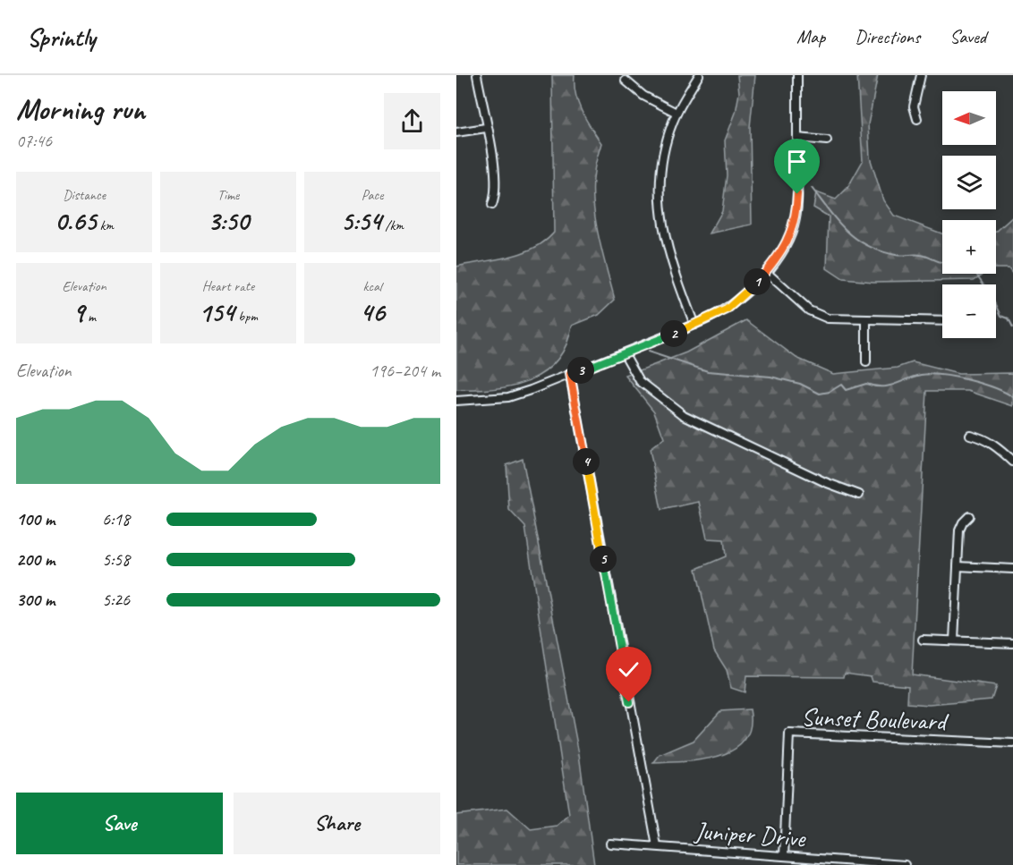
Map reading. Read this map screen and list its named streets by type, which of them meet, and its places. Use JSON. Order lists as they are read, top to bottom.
{
  "streets": {
    "street": ["Sunset Boulevard", "Juniper Drive"]
  },
  "crossings": [
    ["Sunset Boulevard", "Juniper Drive"]
  ],
  "north": "left",
  "page": {
    "header": "Sprintly",
    "nav": ["Map", "Directions", "Saved"],
    "heading": ["Morning run", "07:46"],
    "map_buttons": ["+", "−"],
    "stats": [
      ["Distance", "0.65 km"],
      ["Time", "3:50"],
      ["Pace", "5:54 /km"],
      ["Elevation", "9 m"],
      ["Heart rate", "154 bpm"],
      ["kcal", "46"]
    ],
    "pins": [
      "1",
      "2",
      "3",
      "4",
      "5"
    ],
    "chart": ["Elevation", "196–204 m"],
    "list": [
      {
        "name": "100 m",
        "note": "6:18"
      },
      {
        "name": "200 m",
        "note": "5:58"
      },
      {
        "name": "300 m",
        "note": "5:26"
      }
    ],
    "buttons": ["Save", "Share"]
  }
}
